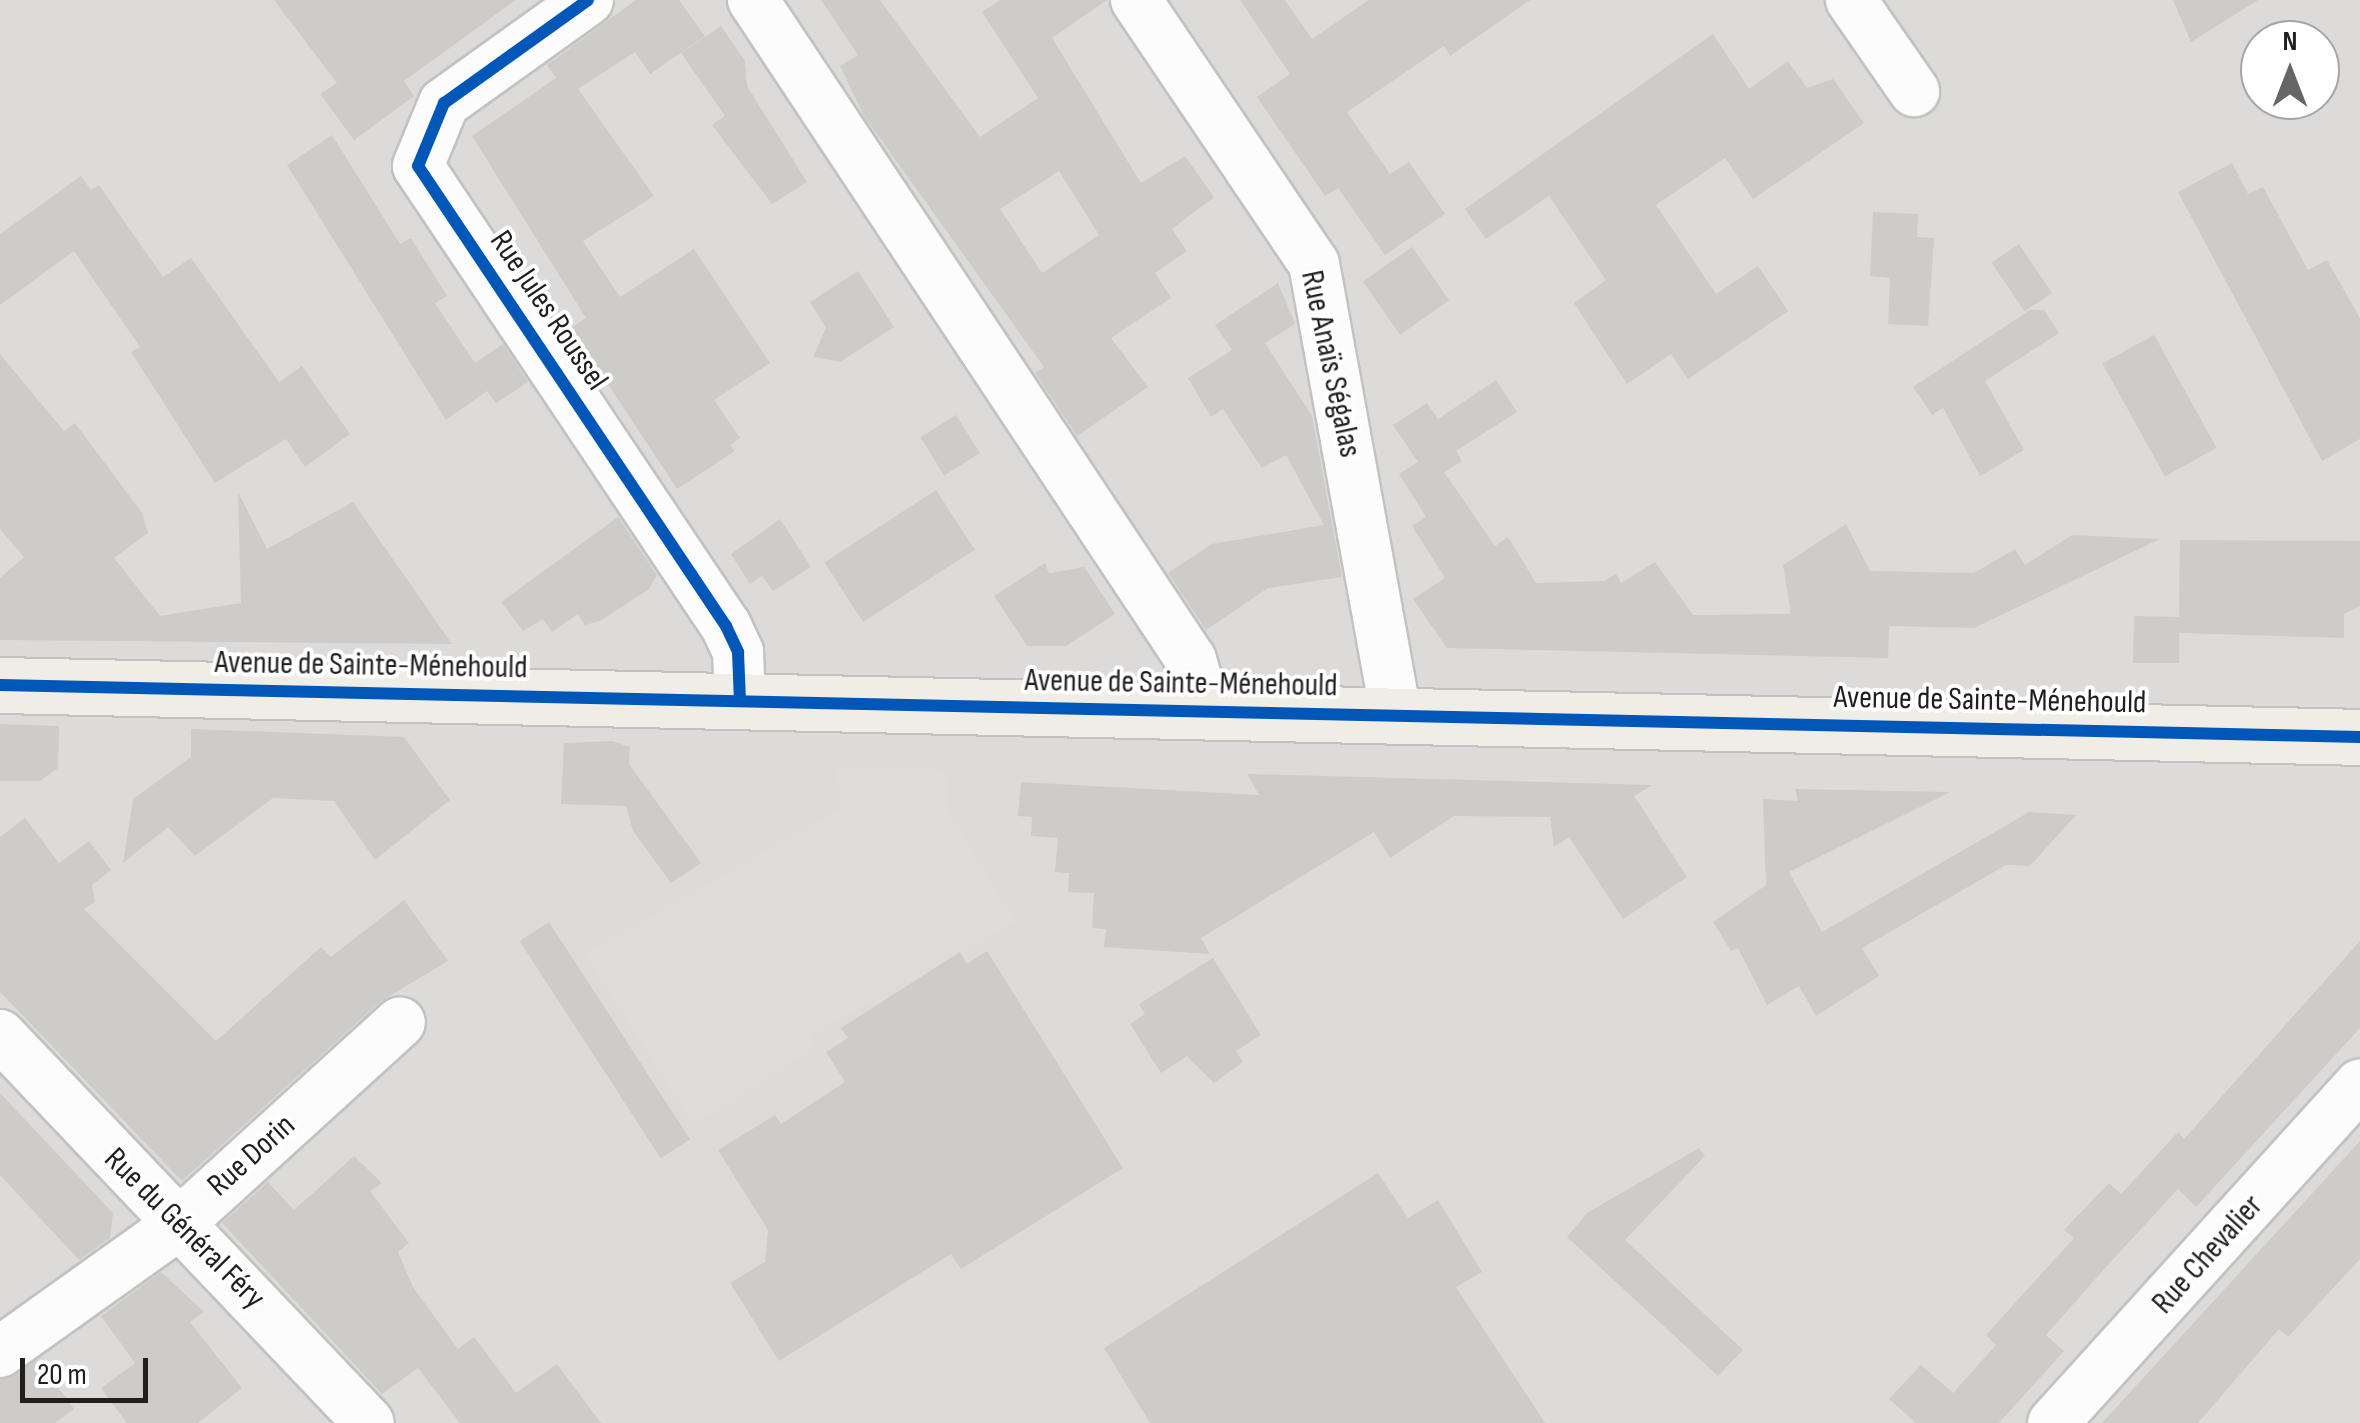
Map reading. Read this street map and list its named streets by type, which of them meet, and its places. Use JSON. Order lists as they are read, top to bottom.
{
  "streets": {
    "main road": ["Avenue de Sainte-Ménehould"],
    "street": [
      "Rue Jules Roussel",
      "Rue Anaïs Ségalas",
      "Rue Dorin",
      "Rue du Général Féry",
      "Rue Chevalier"
    ]
  },
  "crossings": [
    ["Rue Jules Roussel", "Avenue de Sainte-Ménehould"],
    ["Rue Anaïs Ségalas", "Avenue de Sainte-Ménehould"],
    ["Rue Dorin", "Rue du Général Féry"]
  ],
  "scale_bar": "20 m",
  "north": "top"
}
